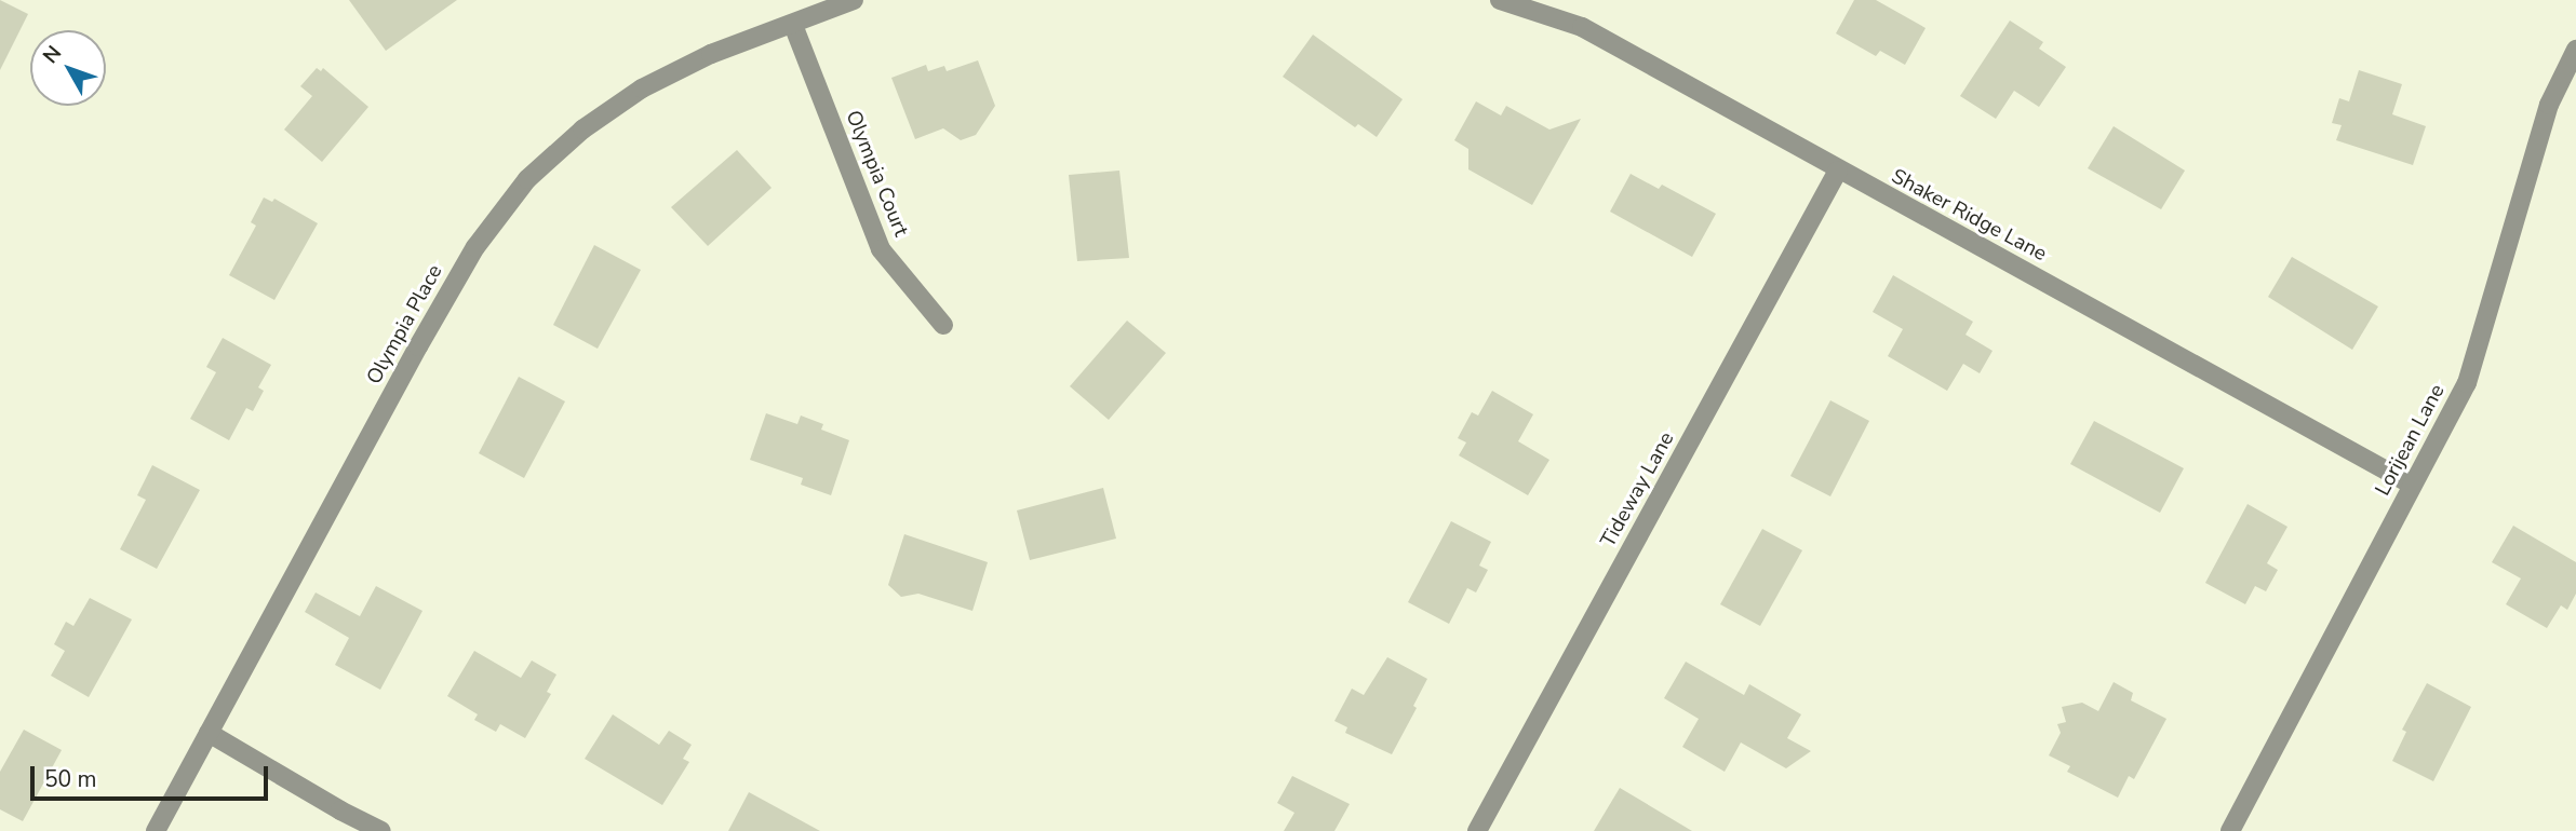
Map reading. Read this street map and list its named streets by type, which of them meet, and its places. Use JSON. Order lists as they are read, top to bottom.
{
  "streets": {
    "street": [
      "Olympia Court",
      "Shaker Ridge Lane",
      "Olympia Place",
      "Lorijean Lane",
      "Tideway Lane"
    ]
  },
  "crossings": [
    ["Olympia Court", "Olympia Place"],
    ["Shaker Ridge Lane", "Lorijean Lane"],
    ["Shaker Ridge Lane", "Tideway Lane"]
  ],
  "scale_bar": "50 m",
  "north": "top left"
}
